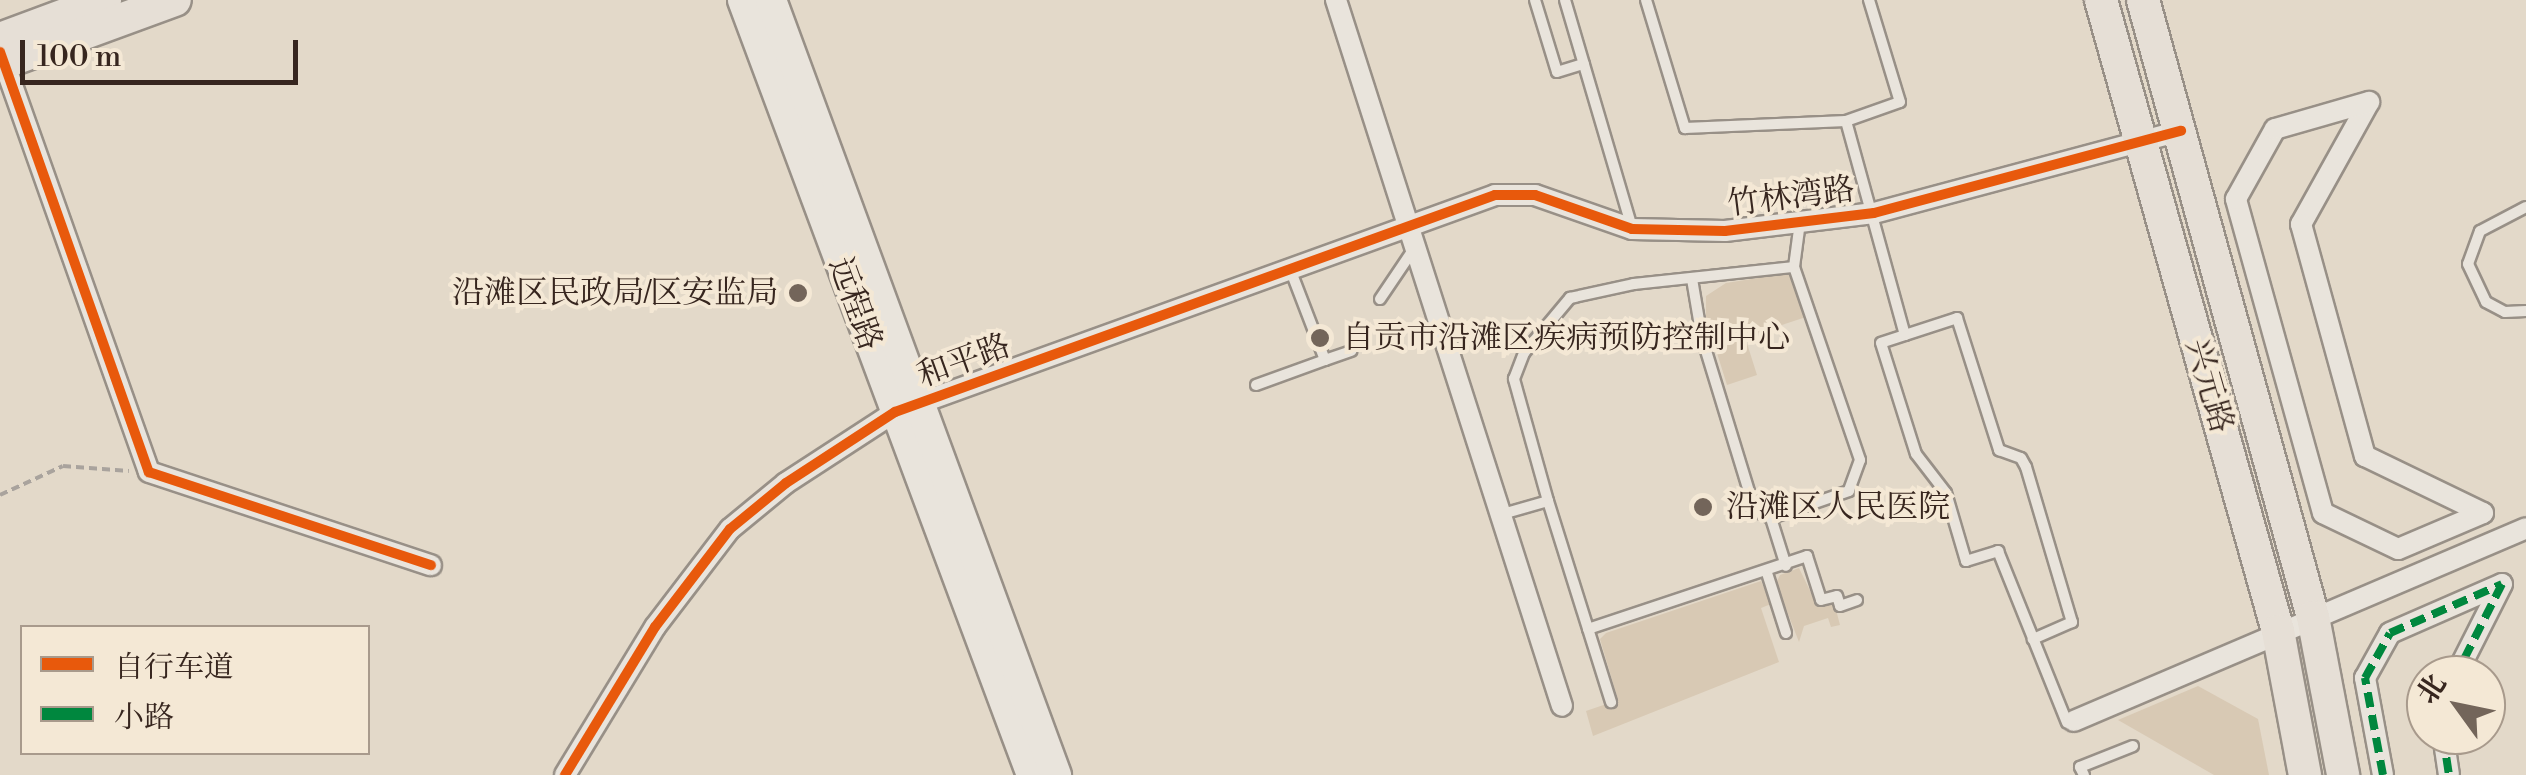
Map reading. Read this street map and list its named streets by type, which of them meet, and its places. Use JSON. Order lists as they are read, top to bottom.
{
  "streets": {
    "main road": ["远程路", "兴元路"],
    "street": ["竹林湾路", "和平路"]
  },
  "crossings": [
    ["竹林湾路", "和平路"],
    ["竹林湾路", "兴元路"],
    ["远程路", "和平路"]
  ],
  "places": ["沿滩区民政局/区安监局", "自贡市沿滩区疾病预防控制中心", "沿滩区人民医院"],
  "legend": ["自行车道", "小路"],
  "scale_bar": "100 m",
  "north": "top left"
}
